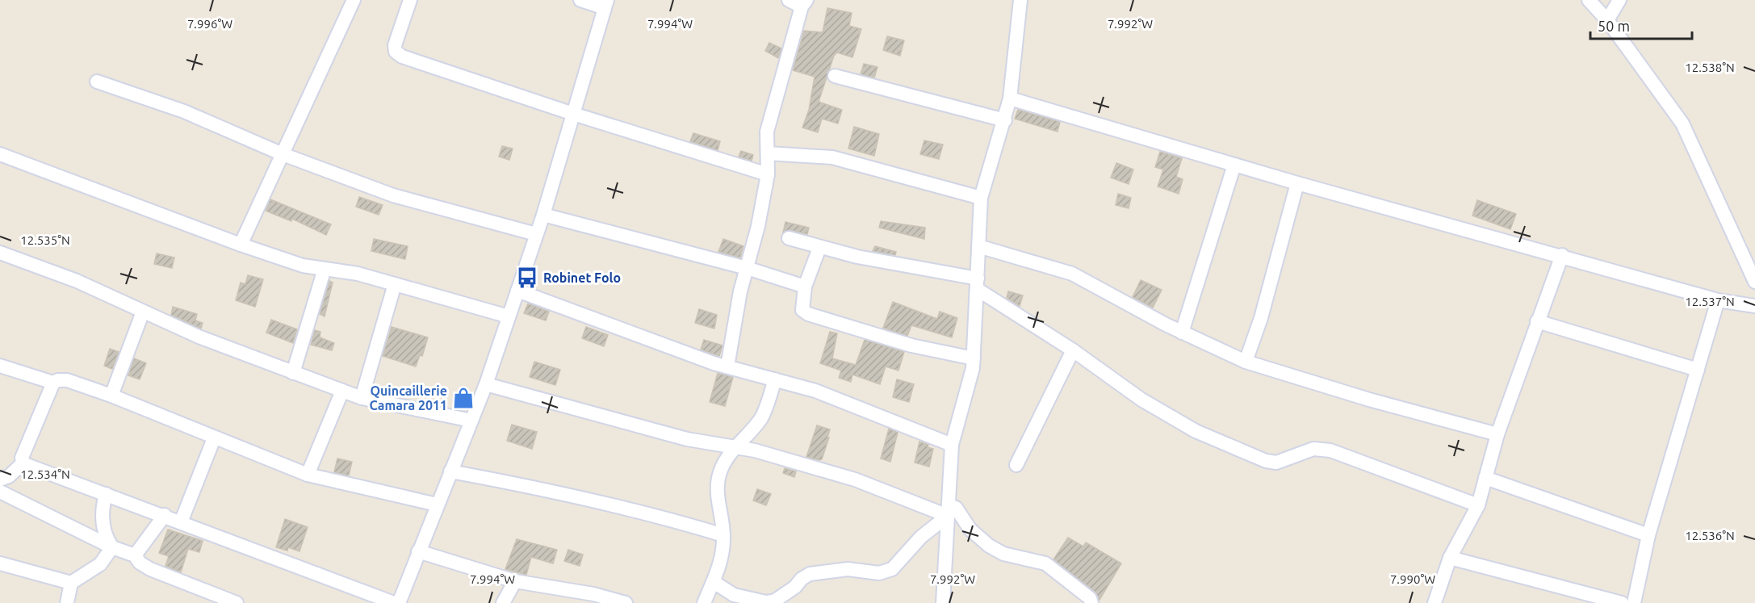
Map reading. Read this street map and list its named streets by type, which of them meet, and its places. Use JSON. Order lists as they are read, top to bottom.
{
  "places": {
    "bus stop": ["Robinet Folo"],
    "shop": ["Quincaillerie Camara 2011"]
  },
  "scale_bar": "50 m",
  "coordinates": [
    "7.996°W",
    "7.994°W",
    "7.992°W",
    "12.538°N",
    "12.535°N",
    "12.537°N",
    "12.534°N",
    "12.536°N",
    "7.990°W"
  ]
}
